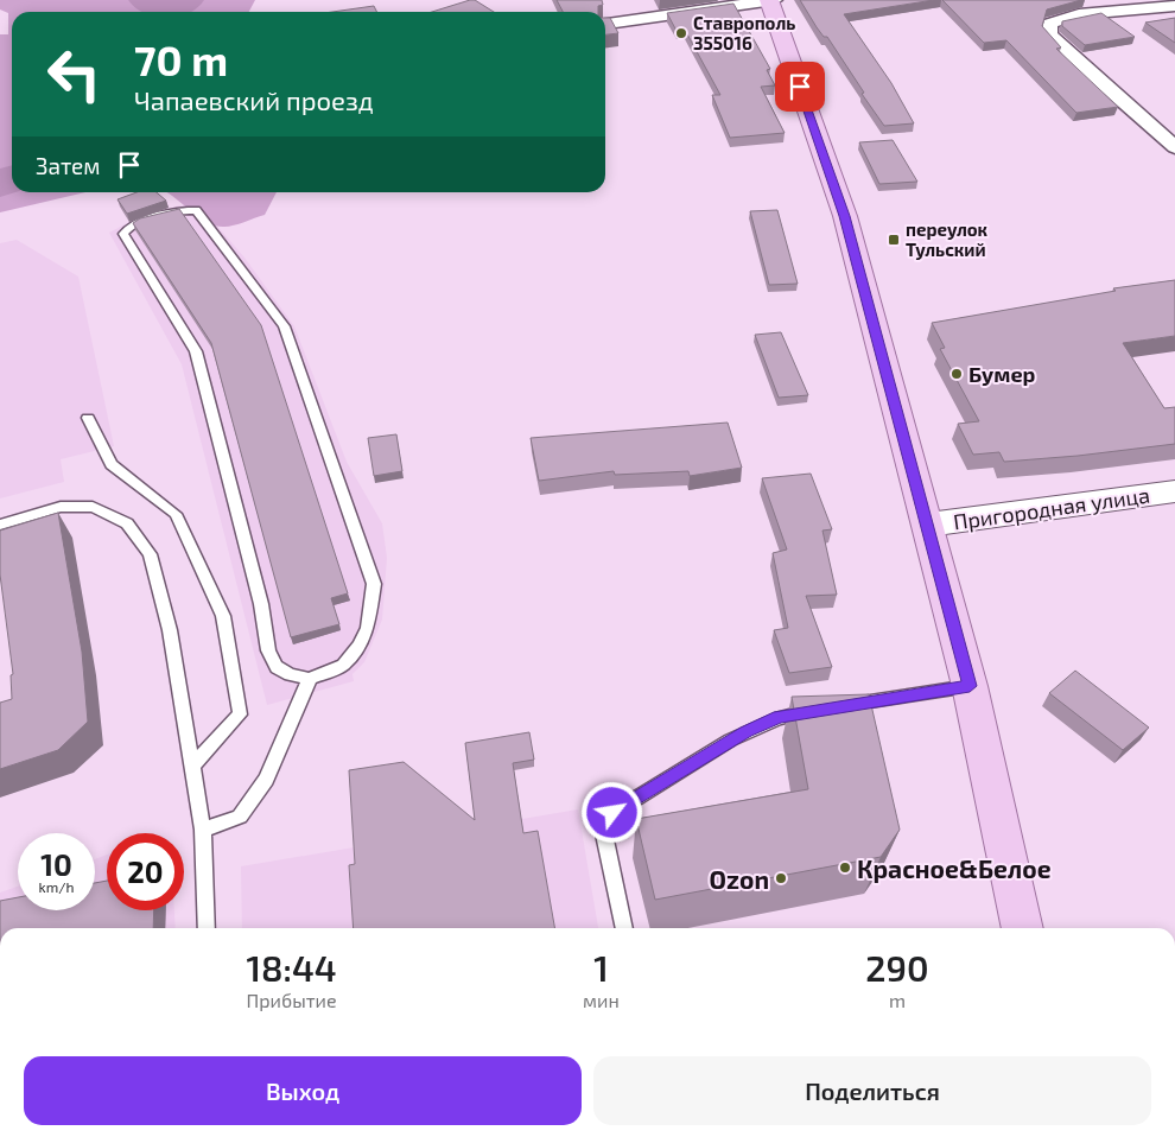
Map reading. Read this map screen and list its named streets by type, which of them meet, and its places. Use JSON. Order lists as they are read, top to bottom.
{
  "streets": {
    "street": ["Пригородная улица"]
  },
  "places": {
    "other": [
      "Ставрополь 355016",
      "Бумер",
      "Красное&Белое",
      "Ozon"
    ],
    "transit": ["переулок Тульский"]
  },
  "page": {
    "turn": ["70 m", "Чапаевский проезд"],
    "then": "Затем",
    "speed": "10 km/h",
    "limit": "20",
    "eta": [
      "18:44",
      "Прибытие",
      "1",
      "мин",
      "290",
      "m"
    ],
    "buttons": ["Выход", "Поделиться"]
  }
}
